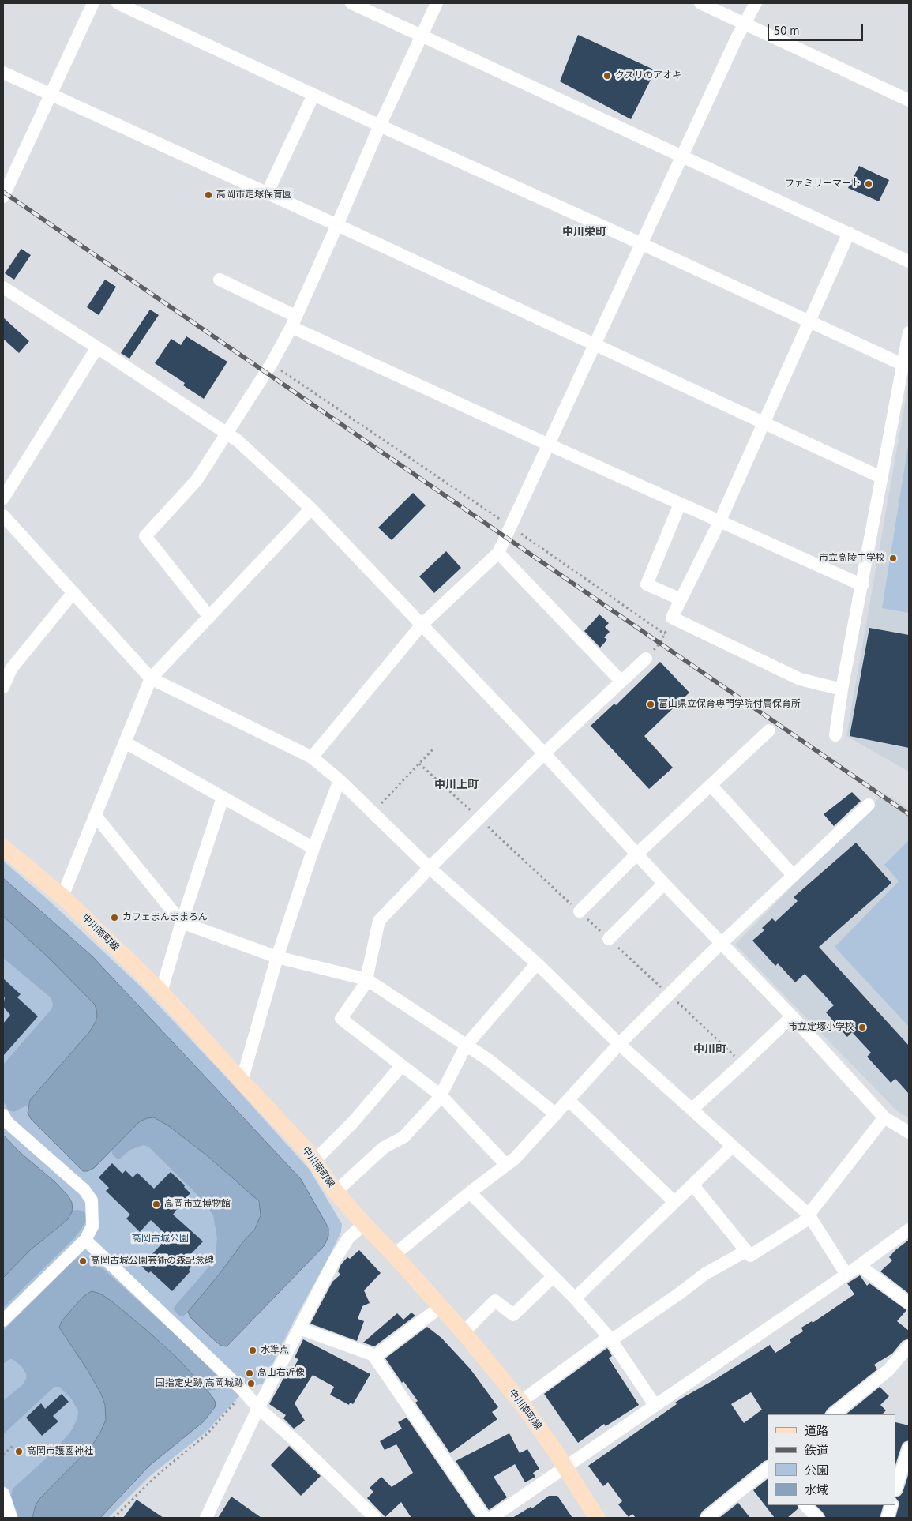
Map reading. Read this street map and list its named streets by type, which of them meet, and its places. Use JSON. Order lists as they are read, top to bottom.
{
  "streets": {
    "main road": ["中川南町線"]
  },
  "districts": ["中川栄町", "中川上町", "中川町"],
  "parks": ["高岡古城公園"],
  "places": [
    "クスリのアオキ",
    "ファミリーマート",
    "高岡市定塚保育園",
    "市立高陵中学校",
    "富山県立保育専門学院付属保育所",
    "カフェまんままろん",
    "市立定塚小学校",
    "高岡市立博物館",
    "高岡古城公園芸術の森記念碑",
    "水準点",
    "高山右近像",
    "国指定史跡 高岡城跡",
    "高岡市護國神社"
  ],
  "legend": [
    "道路",
    "鉄道",
    "公園",
    "水域"
  ],
  "scale_bar": "50 m"
}
